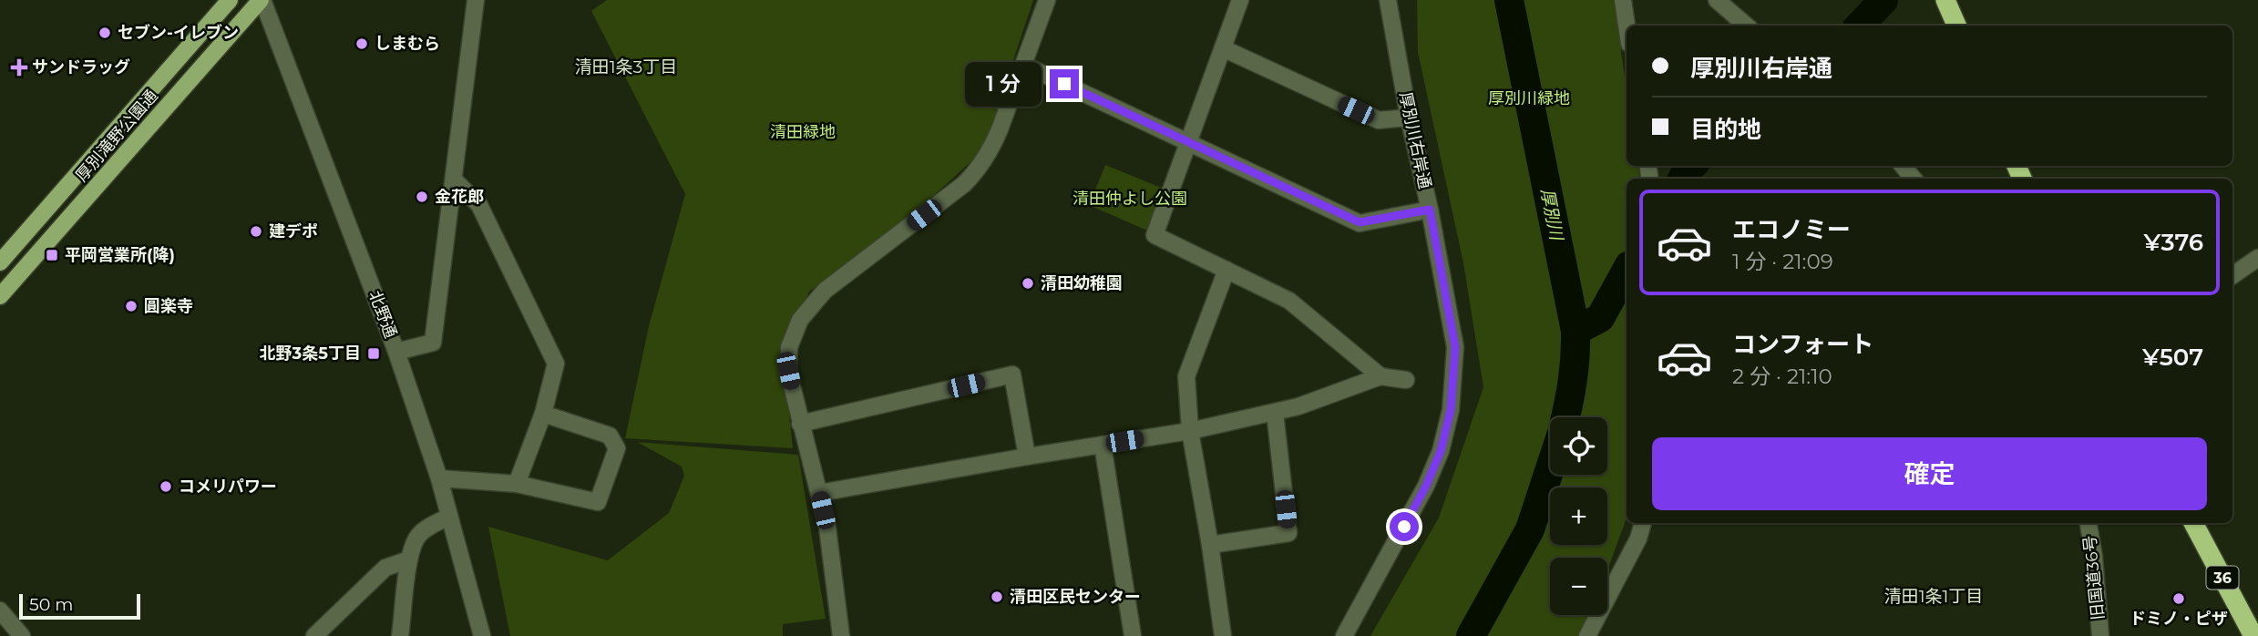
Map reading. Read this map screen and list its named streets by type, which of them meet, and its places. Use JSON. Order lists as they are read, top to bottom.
{
  "streets": {
    "highway": ["36"],
    "main road": ["厚別滝野公園通"],
    "street": ["厚別川右岸通", "北野通", "旧国道36号"]
  },
  "crossings": [
    ["厚別滝野公園通", "北野通"]
  ],
  "districts": ["清田1条3丁目", "清田1条1丁目"],
  "water": ["厚別川"],
  "parks": ["厚別川緑地", "清田緑地", "清田仲よし公園"],
  "places": {
    "other": [
      "セブン-イレブン",
      "しまむら",
      "金花郎",
      "建デポ",
      "清田幼稚園",
      "圓楽寺",
      "コメリパワー",
      "清田区民センター",
      "ドミノ・ピザ"
    ],
    "health": ["サンドラッグ"],
    "transit": ["平岡営業所(降)", "北野3条5丁目"]
  },
  "scale_bar": "50 m",
  "page": {
    "banner": ["厚別川右岸通", "目的地"],
    "bubble": "1 分",
    "list": [
      {
        "name": "エコノミー",
        "note": "1 分 · 21:09",
        "value": "¥376"
      },
      {
        "name": "コンフォート",
        "note": "2 分 · 21:10",
        "value": "¥507"
      }
    ],
    "map_buttons": ["+", "−"],
    "buttons": "確定",
    "scale": "50 m"
  }
}
